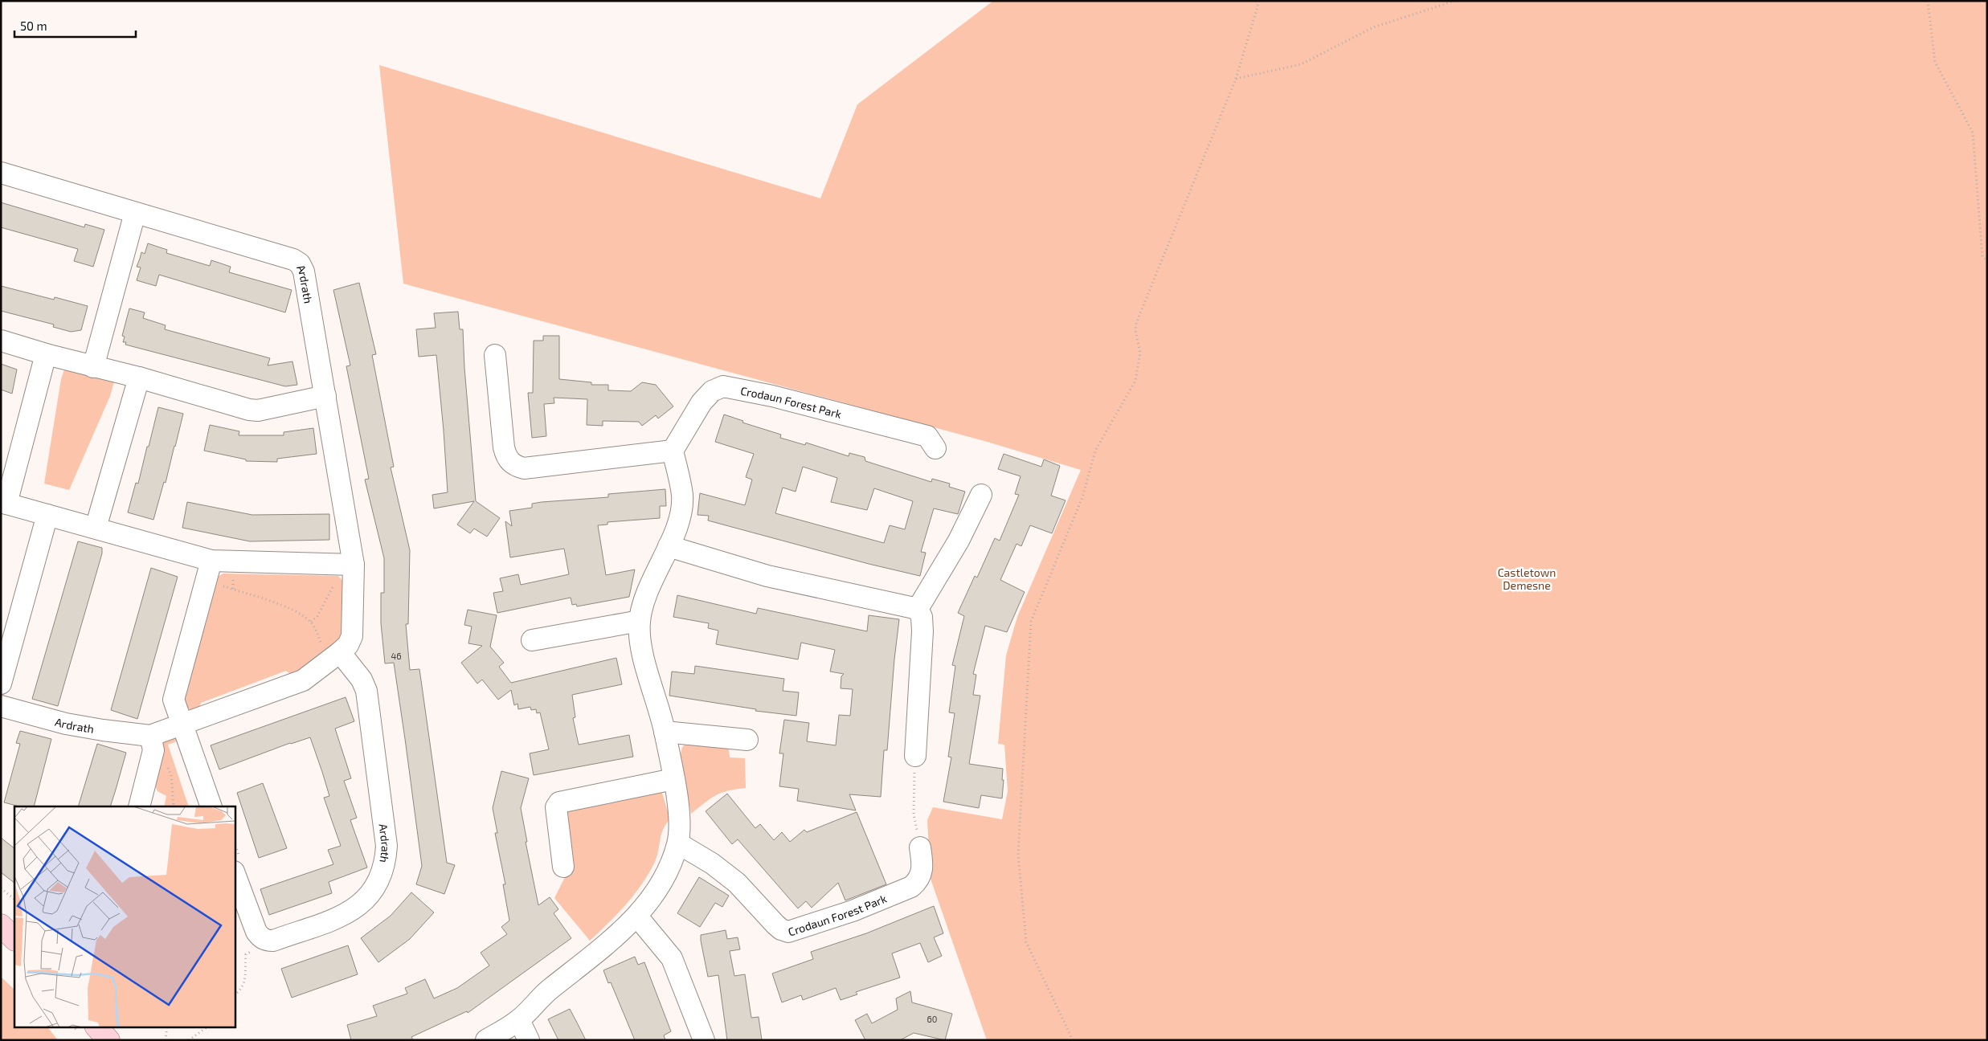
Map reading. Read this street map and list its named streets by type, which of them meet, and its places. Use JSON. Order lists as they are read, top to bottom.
{
  "streets": {
    "street": ["Ardrath", "Crodaun Forest Park"]
  },
  "parks": ["Castletown Demesne"],
  "house_numbers": ["46", "60"],
  "scale_bar": "50 m"
}
